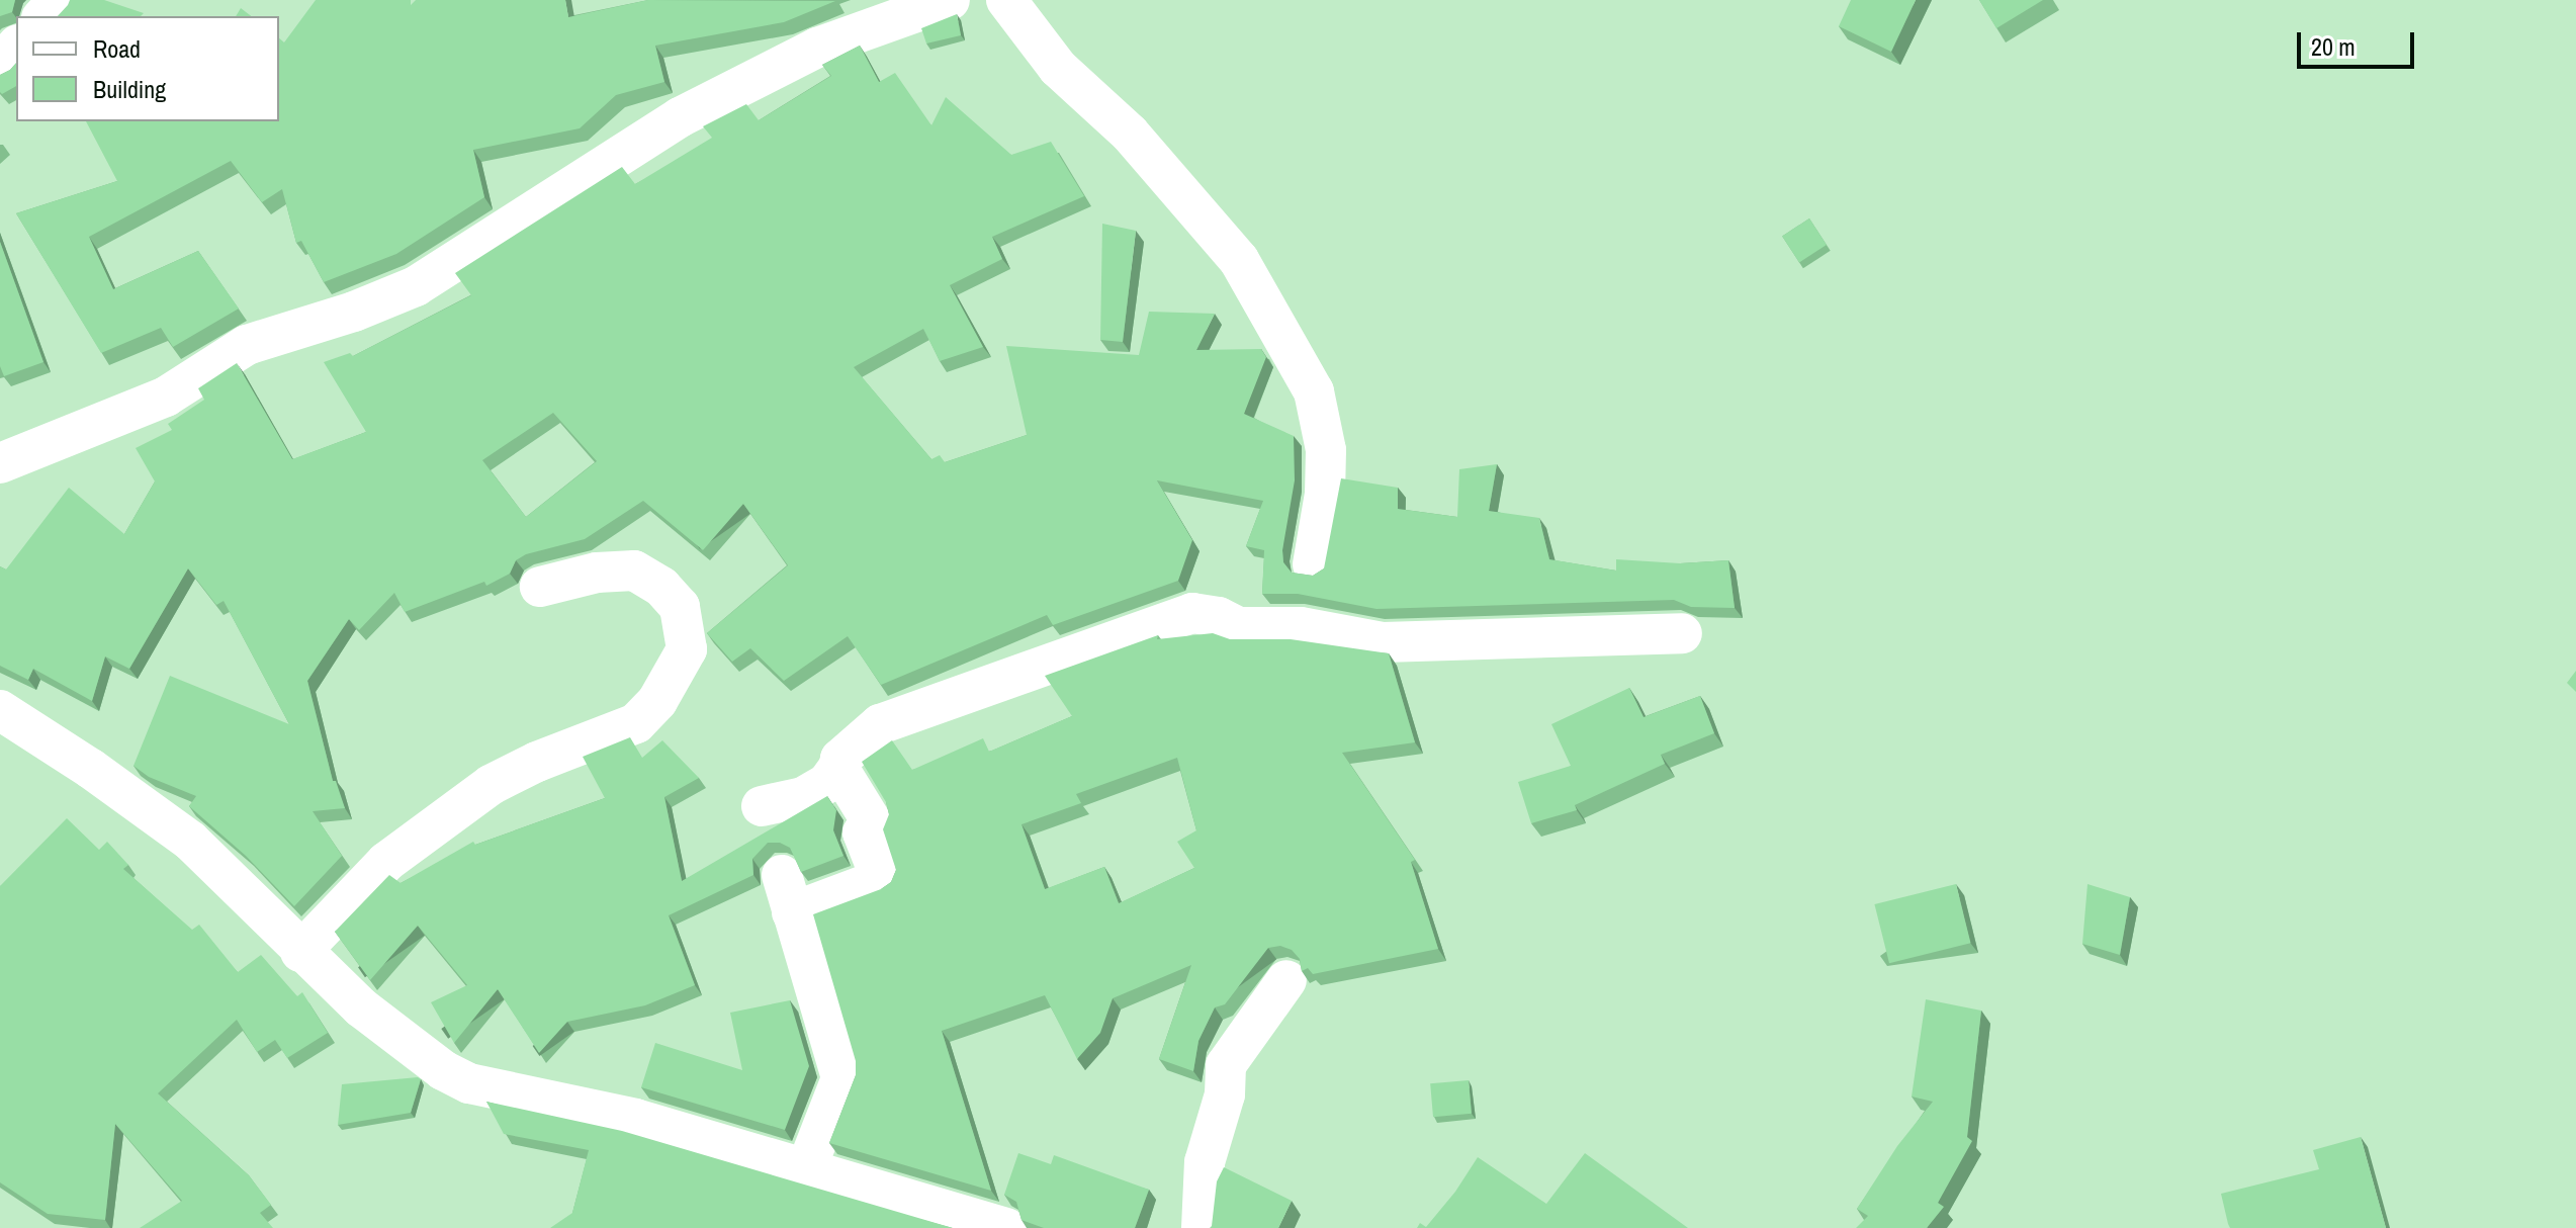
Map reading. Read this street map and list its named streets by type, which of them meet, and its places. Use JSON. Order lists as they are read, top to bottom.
{
  "legend": ["Road", "Building"],
  "scale_bar": "20 m"
}
